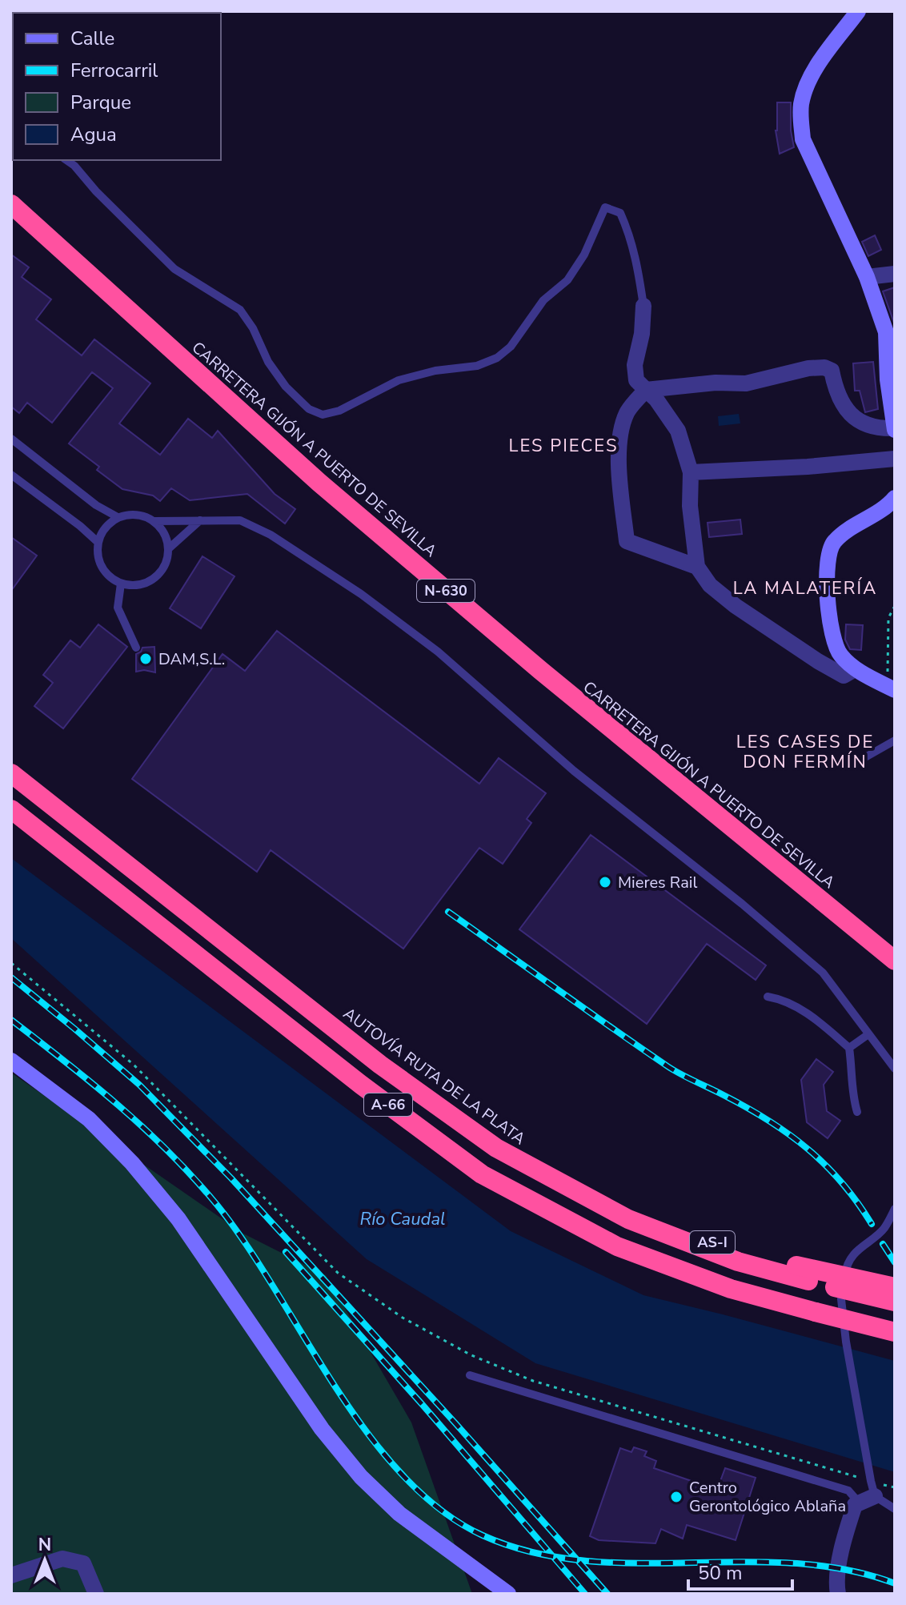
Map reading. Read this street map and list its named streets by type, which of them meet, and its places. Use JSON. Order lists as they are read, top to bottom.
{
  "streets": {
    "highway": [
      "CARRETERA GIJÓN A PUERTO DE SEVILLA",
      "N-630",
      "AUTOVÍA RUTA DE LA PLATA",
      "A-66",
      "AS-I"
    ]
  },
  "crossings": [
    ["AUTOVÍA RUTA DE LA PLATA", "AS-I"]
  ],
  "districts": ["LES PIECES", "LA MALATERÍA", "LES CASES DE DON FERMÍN"],
  "water": ["Río Caudal"],
  "places": ["DAM,S.L.", "Mieres Rail", "Centro Gerontológico Ablaña"],
  "legend": [
    "Calle",
    "Ferrocarril",
    "Parque",
    "Agua"
  ],
  "scale_bar": "50 m",
  "north": "top"
}
